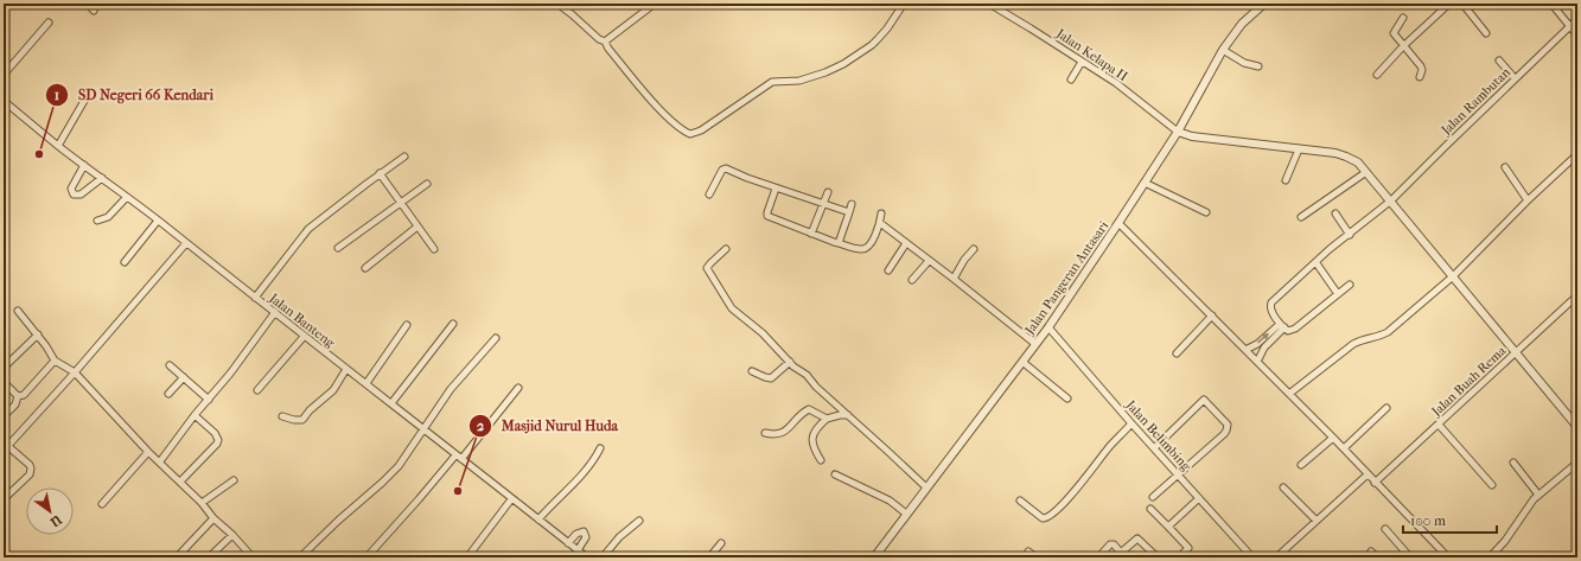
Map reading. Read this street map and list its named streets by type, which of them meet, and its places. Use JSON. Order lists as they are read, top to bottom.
{
  "streets": {
    "street": [
      "Jalan Kelapa II",
      "Jalan Rambutan",
      "Jalan Pangeran Antasari",
      "Jalan Banteng",
      "Jalan Buah Rema",
      "Jalan Belimbing"
    ]
  },
  "crossings": [
    ["Jalan Kelapa II", "Jalan Pangeran Antasari"],
    ["Jalan Pangeran Antasari", "Jalan Belimbing"]
  ],
  "places": ["SD Negeri 66 Kendari", "Masjid Nurul Huda"],
  "scale_bar": "100 m",
  "north": "bottom right"
}
